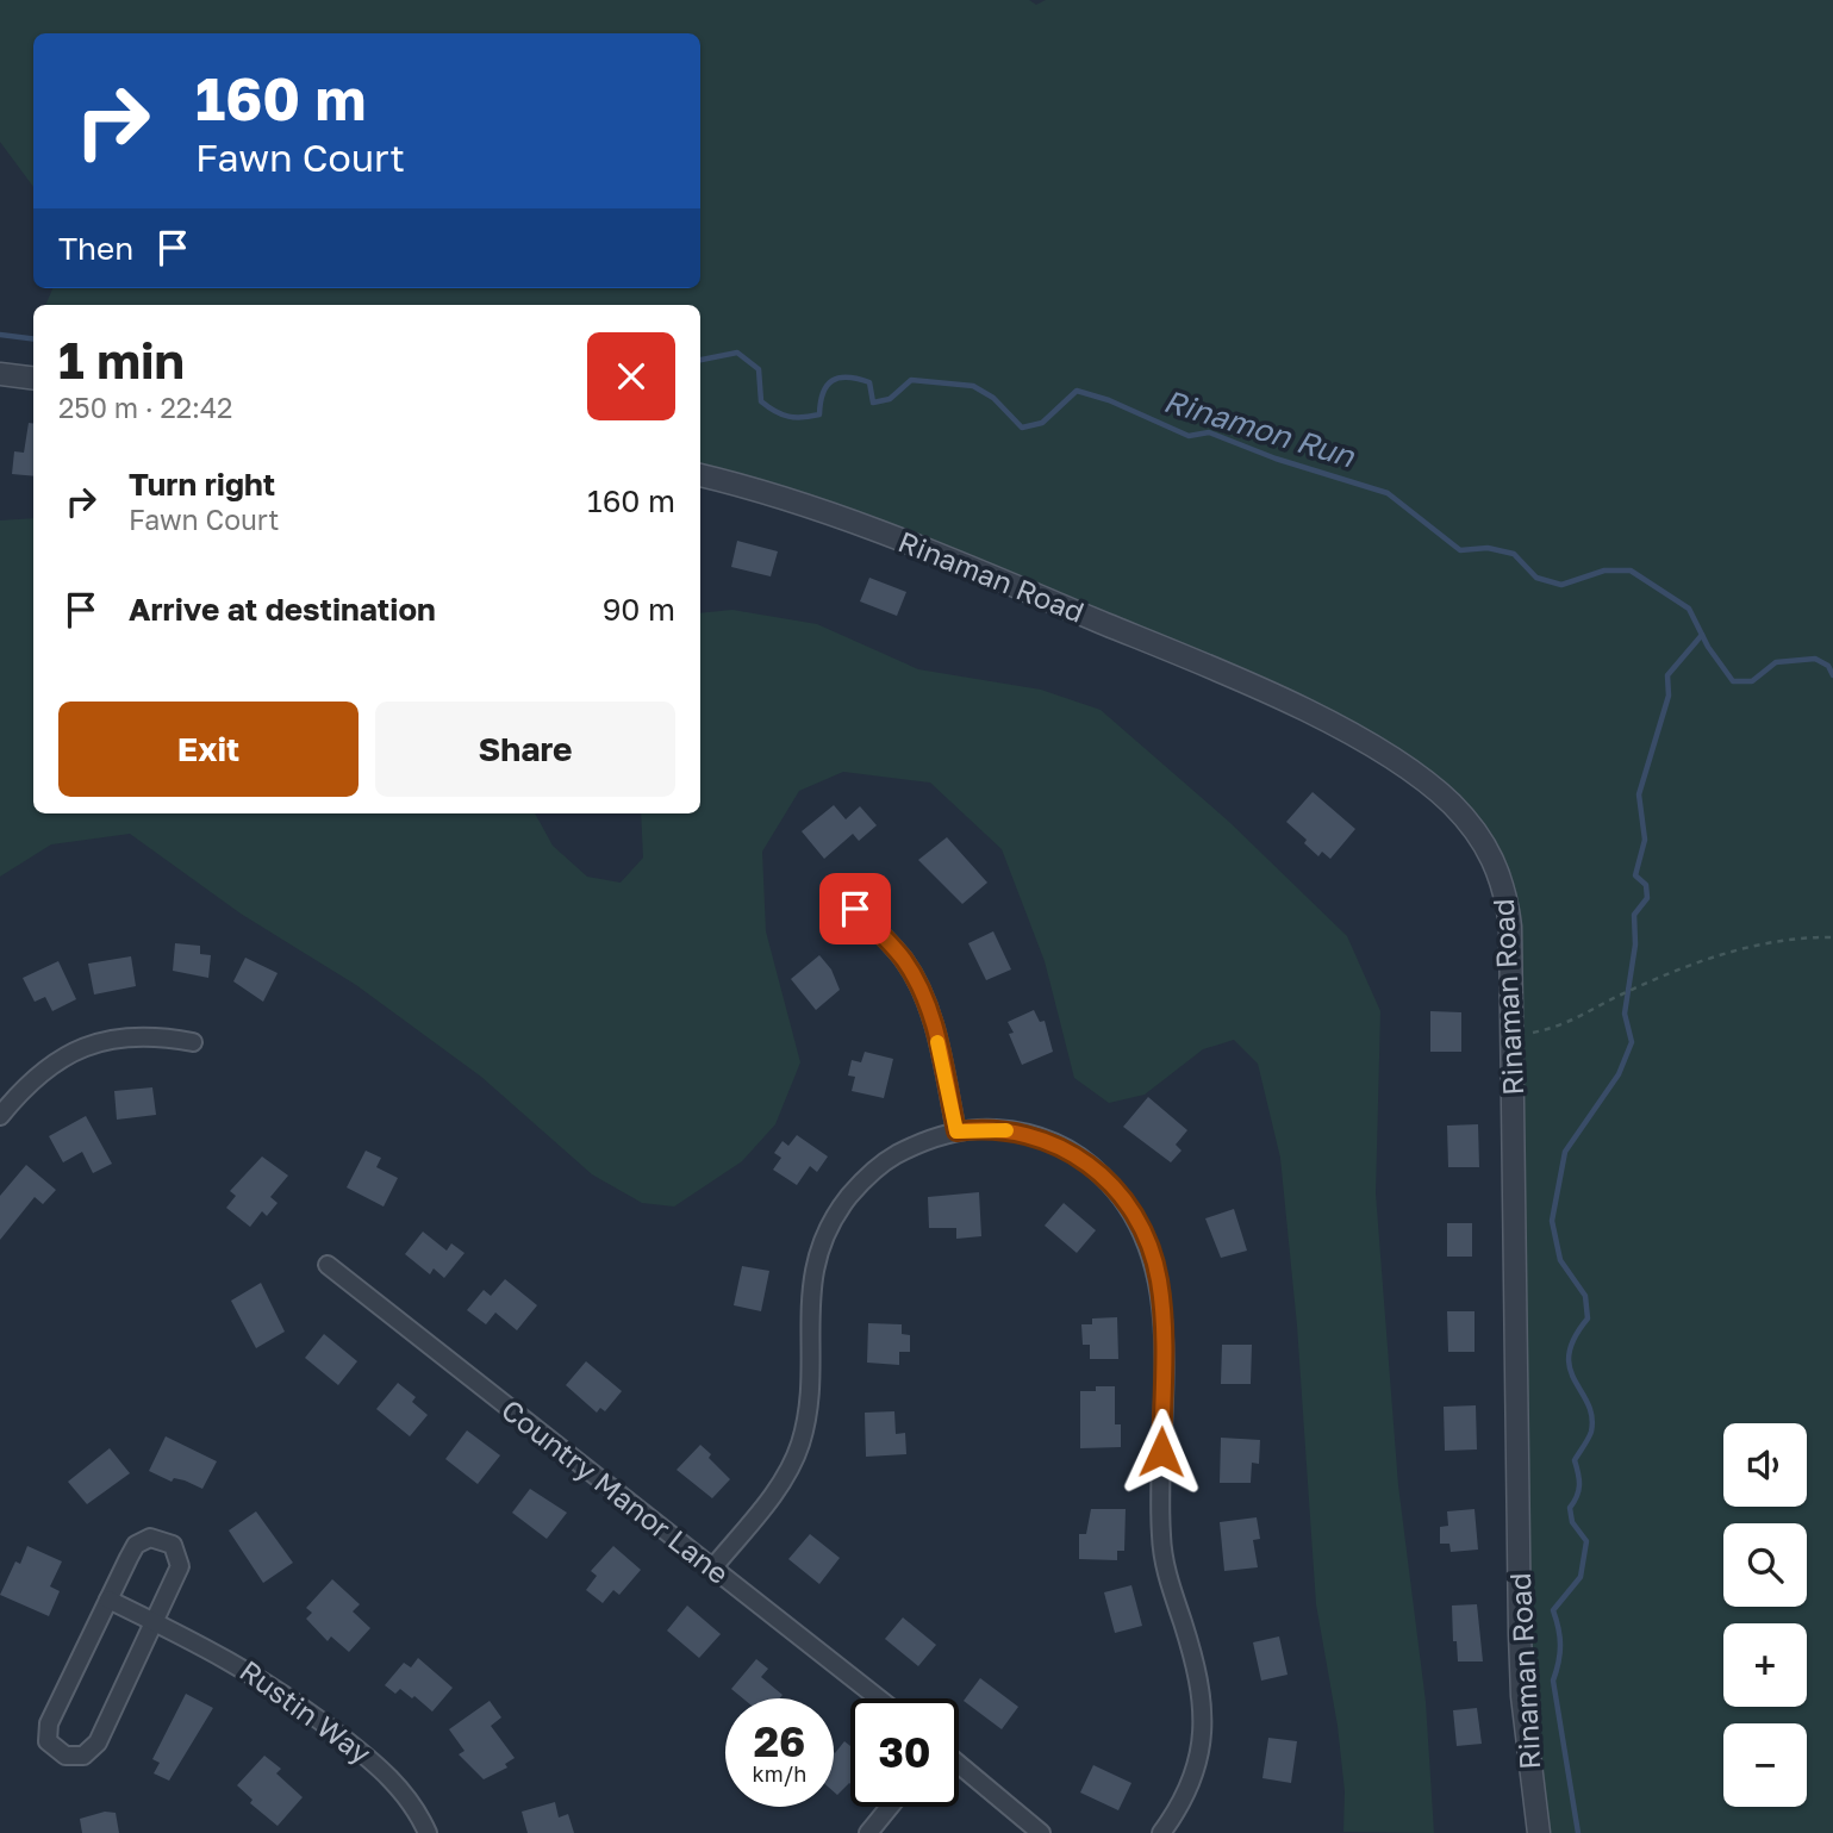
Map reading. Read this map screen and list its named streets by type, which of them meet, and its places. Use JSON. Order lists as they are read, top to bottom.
{
  "streets": {
    "street": ["Rinaman Road", "Country Manor Lane", "Rustin Way"]
  },
  "water": ["Rinamon Run"],
  "page": {
    "turn": ["160 m", "Fawn Court"],
    "then": "Then",
    "heading": ["1 min", "250 m · 22:42"],
    "list": [
      {
        "name": "Turn right",
        "note": "Fawn Court",
        "value": "160 m"
      },
      {
        "name": "Arrive at destination",
        "value": "90 m"
      }
    ],
    "buttons": ["Exit", "Share"],
    "map_buttons": ["+", "−"],
    "speed": "26 km/h",
    "limit": "30"
  }
}
